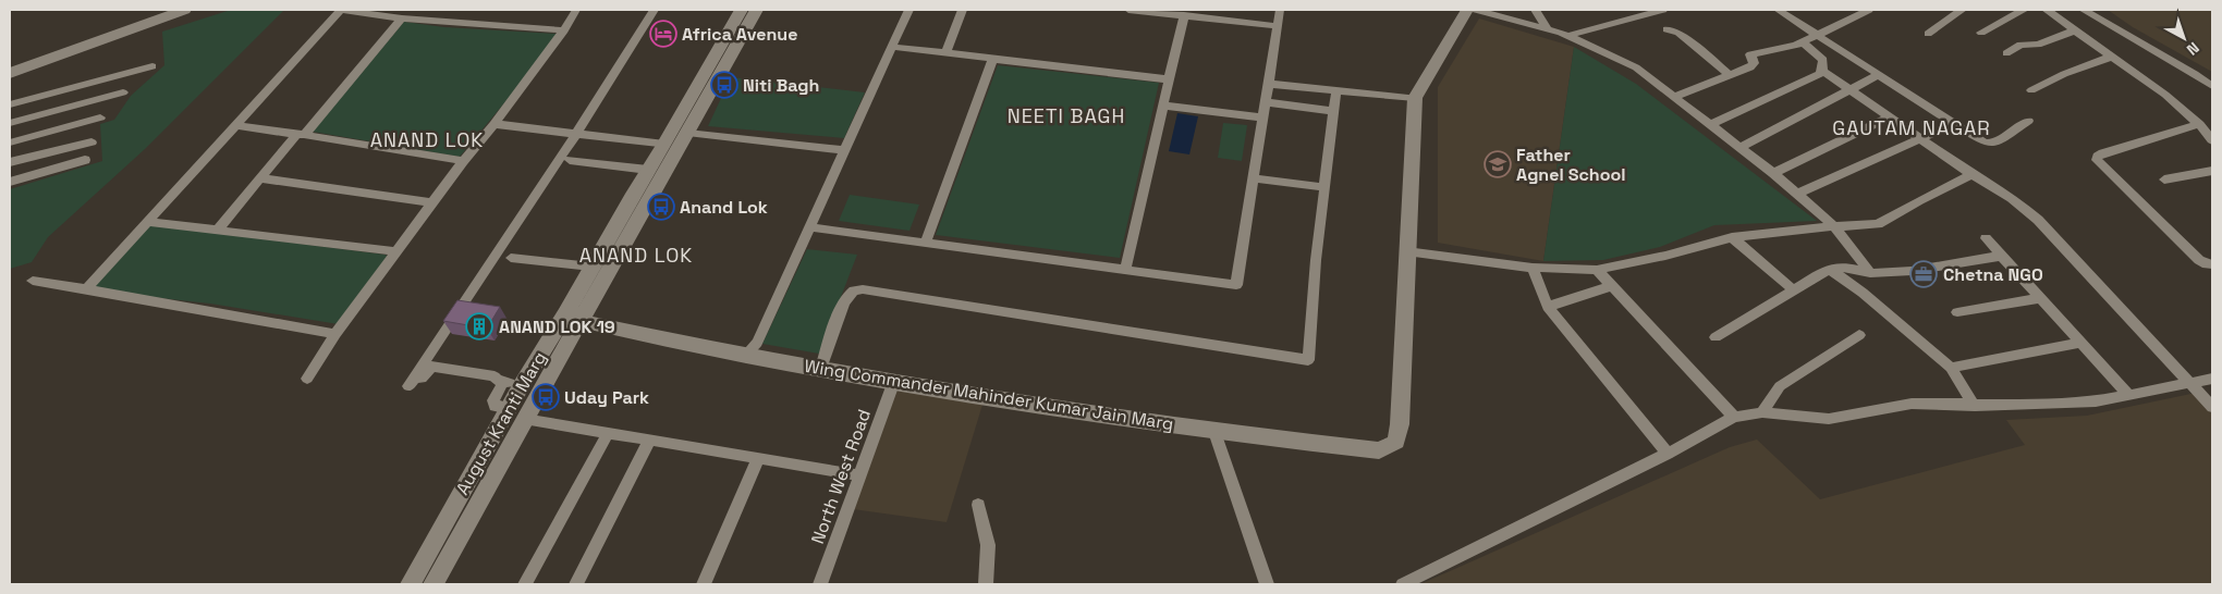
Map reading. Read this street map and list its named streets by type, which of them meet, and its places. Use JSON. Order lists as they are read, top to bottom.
{
  "streets": {
    "street": ["Wing Commander Mahinder Kumar Jain Marg", "August Kranti Marg", "North West Road"]
  },
  "crossings": [
    ["Wing Commander Mahinder Kumar Jain Marg", "August Kranti Marg"],
    ["Wing Commander Mahinder Kumar Jain Marg", "North West Road"]
  ],
  "districts": [
    "NEETI BAGH",
    "GAUTAM NAGAR",
    "ANAND LOK",
    "ANAND LOK"
  ],
  "places": {
    "hotel": ["Africa Avenue"],
    "bus stop": ["Niti Bagh", "Anand Lok", "Uday Park"],
    "school or university": ["Father Agnel School"],
    "office": ["Chetna NGO"],
    "building": ["ANAND LOK 19"]
  },
  "north": "bottom right"
}
